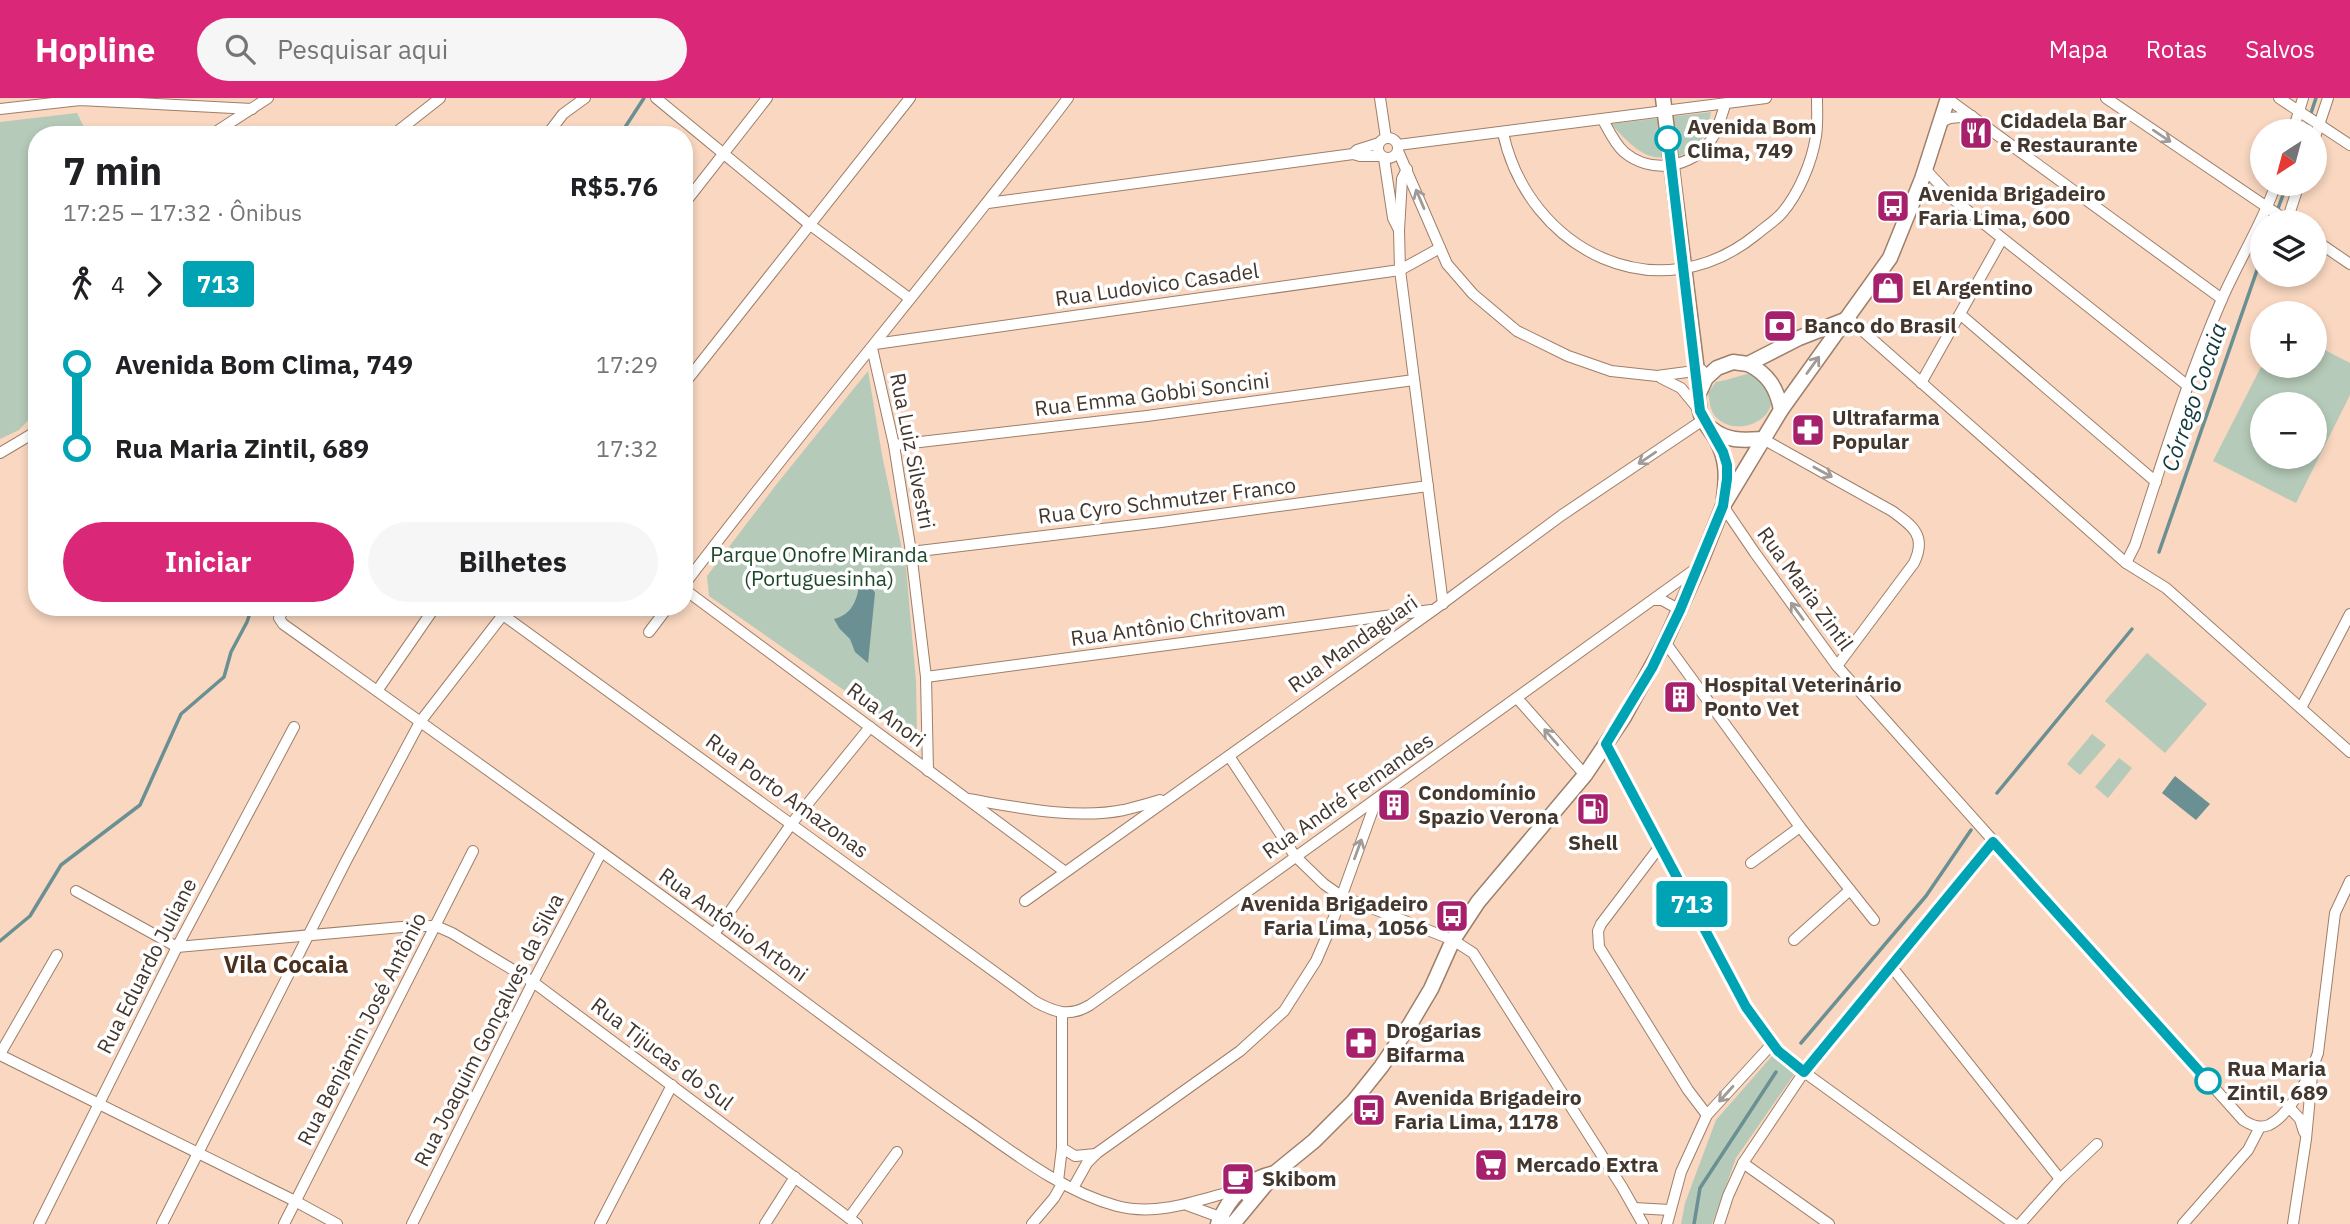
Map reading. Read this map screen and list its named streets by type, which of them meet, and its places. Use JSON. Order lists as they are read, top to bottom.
{
  "streets": {
    "street": [
      "Rua Ludovico Casadel",
      "Rua Emma Gobbi Soncini",
      "Rua Luiz Silvestri",
      "Rua Cyro Schmutzer Franco",
      "Rua Maria Zintil",
      "Rua Antônio Chritovam",
      "Rua Mandaguari",
      "Rua Anori",
      "Rua Porto Amazonas",
      "Rua André Fernandes",
      "Rua Antônio Artoni",
      "Rua Eduardo Juliane",
      "Rua Benjamin José Antônio",
      "Rua Joaquim Gonçalves da Silva",
      "Rua Tijucas do Sul"
    ]
  },
  "crossings": [
    ["Rua Ludovico Casadel", "Rua Luiz Silvestri"],
    ["Rua Emma Gobbi Soncini", "Rua Luiz Silvestri"],
    ["Rua Luiz Silvestri", "Rua Cyro Schmutzer Franco"],
    ["Rua Luiz Silvestri", "Rua Antônio Chritovam"],
    ["Rua Luiz Silvestri", "Rua Anori"],
    ["Rua Antônio Chritovam", "Rua Mandaguari"],
    ["Rua Mandaguari", "Rua Anori"],
    ["Rua Porto Amazonas", "Rua André Fernandes"],
    ["Rua Antônio Artoni", "Rua Joaquim Gonçalves da Silva"],
    ["Rua Benjamin José Antônio", "Rua Tijucas do Sul"],
    ["Rua Joaquim Gonçalves da Silva", "Rua Tijucas do Sul"]
  ],
  "one_way": ["Rua Mandaguari"],
  "districts": ["Vila Cocaia"],
  "water": ["Córrego Cocaia"],
  "parks": ["Parque Onofre Miranda (Portuguesinha)"],
  "places": {
    "restaurant": ["Cidadela Bar e Restaurante"],
    "other": ["Avenida Bom Clima, 749", "Rua Maria Zintil, 689"],
    "bus stop": ["Avenida Brigadeiro Faria Lima, 600", "Avenida Brigadeiro Faria Lima, 1056", "Avenida Brigadeiro Faria Lima, 1178"],
    "shop": ["El Argentino"],
    "bank": ["Banco do Brasil"],
    "pharmacy": ["Ultrafarma Popular", "Drogarias Bifarma"],
    "building": ["Hospital Veterinário Ponto Vet", "Condomínio Spazio Verona"],
    "fuel station": ["Shell"],
    "supermarket": ["Mercado Extra"],
    "cafe": ["Skibom"]
  },
  "lines": ["bus line 713"],
  "north": "bottom left",
  "page": {
    "header": "Hopline",
    "search": "Pesquisar aqui",
    "nav": ["Mapa", "Rotas", "Salvos"],
    "on_map": "713",
    "map_buttons": ["+", "−"],
    "heading": ["7 min", "17:25 – 17:32 · Ônibus", "R$5.76"],
    "legs": ["4", "713"],
    "list": [
      {
        "name": "Avenida Bom Clima, 749",
        "value": "17:29"
      },
      {
        "name": "Rua Maria Zintil, 689",
        "value": "17:32"
      }
    ],
    "buttons": ["Iniciar", "Bilhetes"]
  }
}
